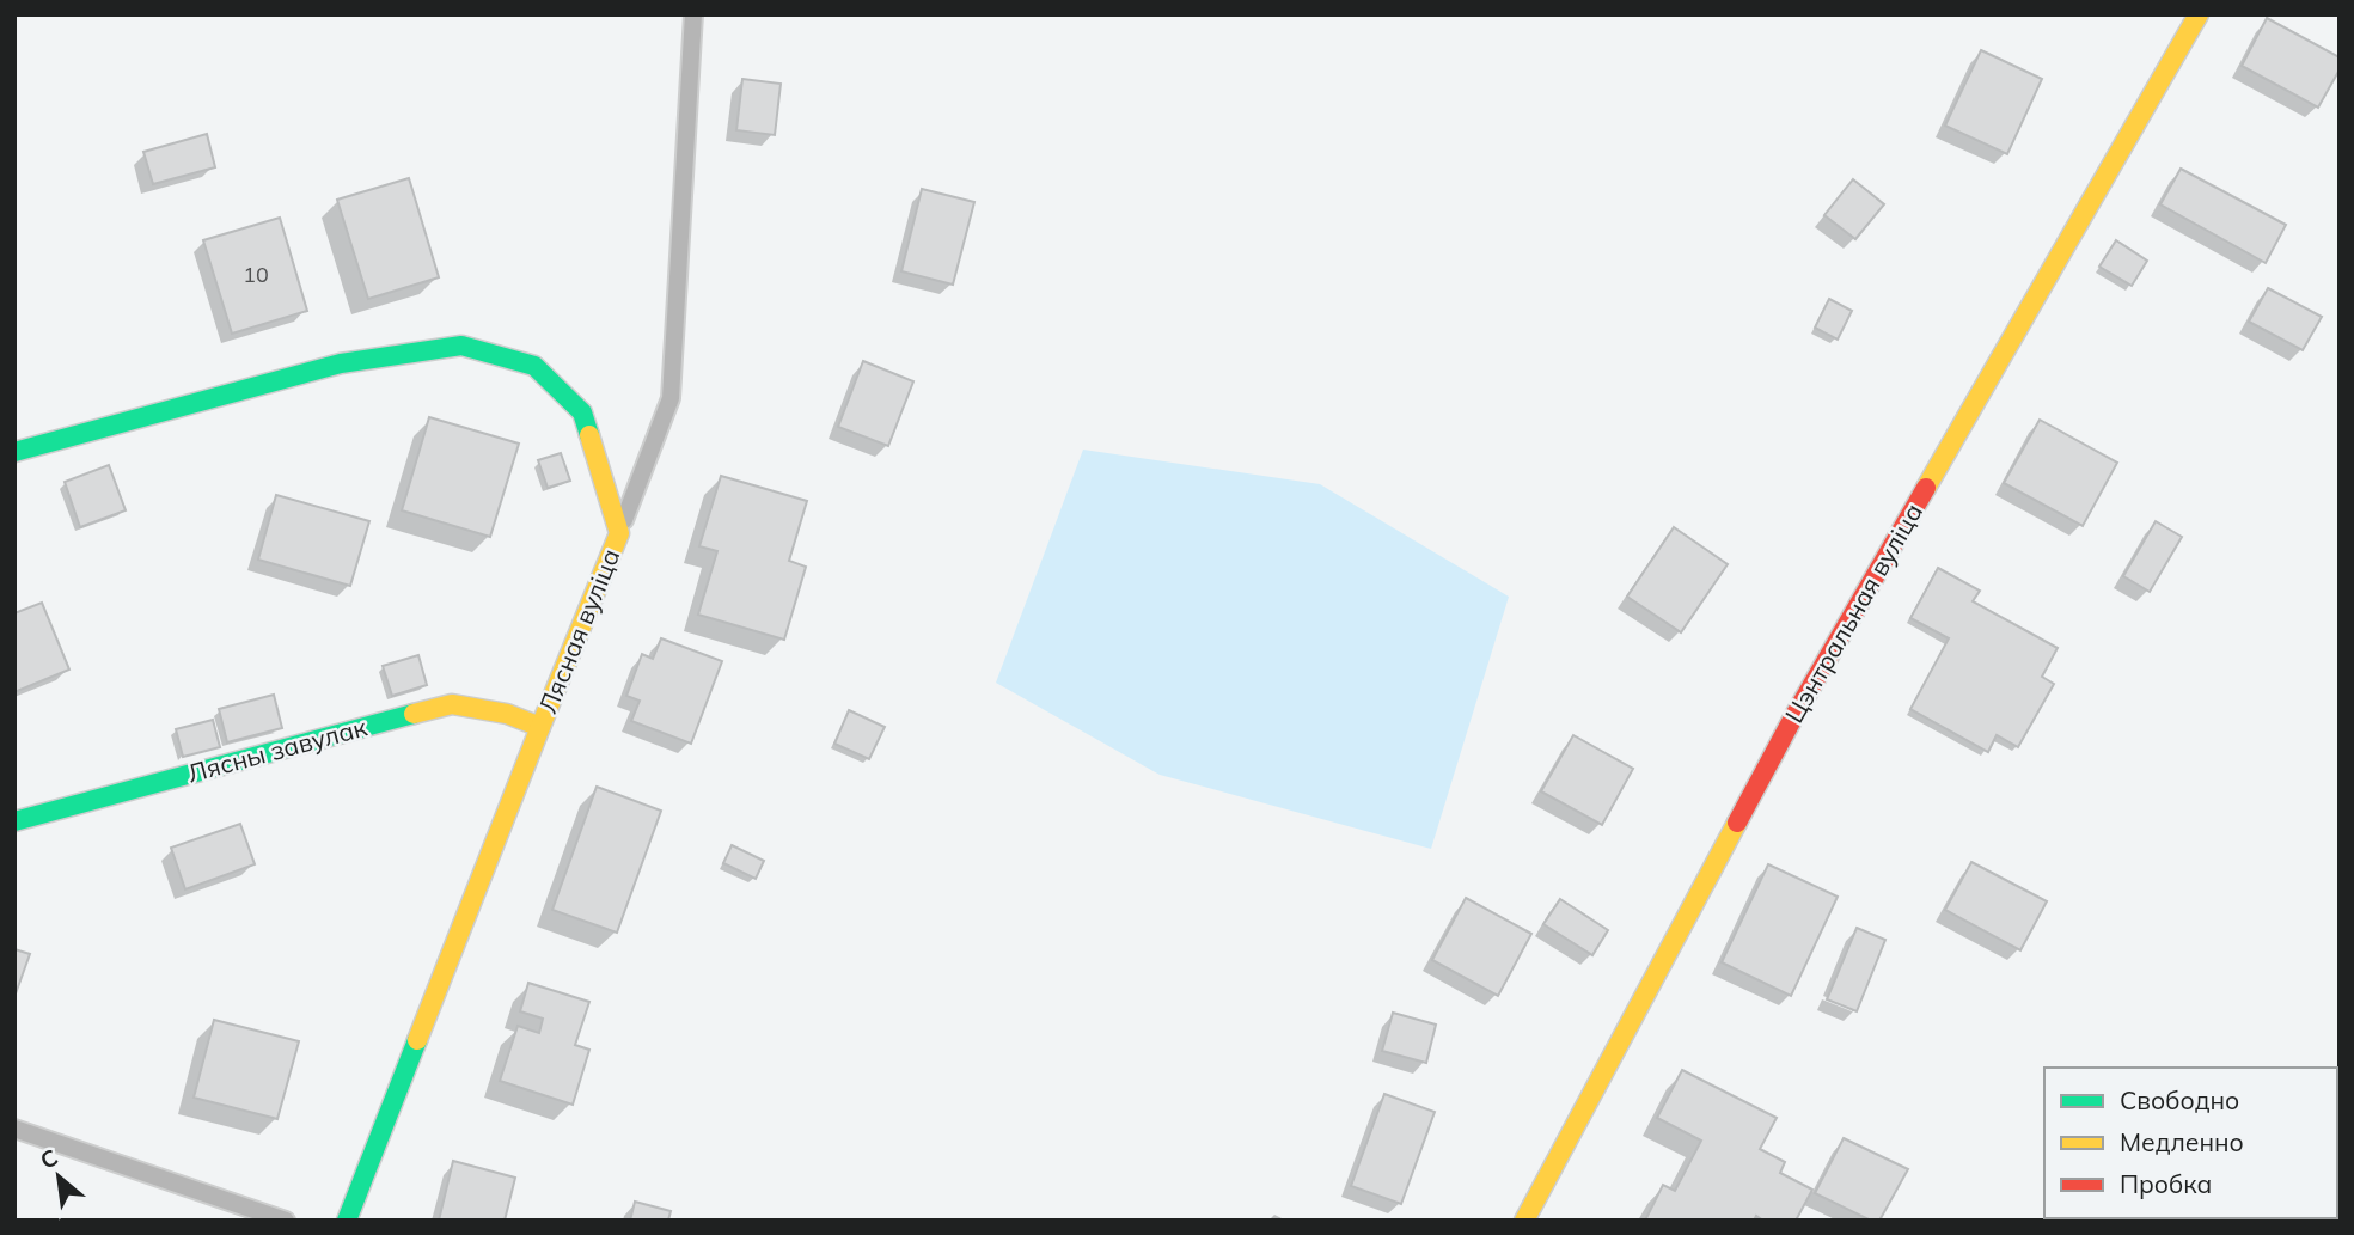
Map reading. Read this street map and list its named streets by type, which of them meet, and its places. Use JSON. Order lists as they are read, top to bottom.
{
  "streets": {
    "street": ["Цэнтральная вуліца", "Лясная вуліца", "Лясны завулак"]
  },
  "crossings": [
    ["Лясная вуліца", "Лясны завулак"]
  ],
  "house_numbers": ["10"],
  "legend": ["Свободно", "Медленно", "Пробка"],
  "north": "top left"
}
